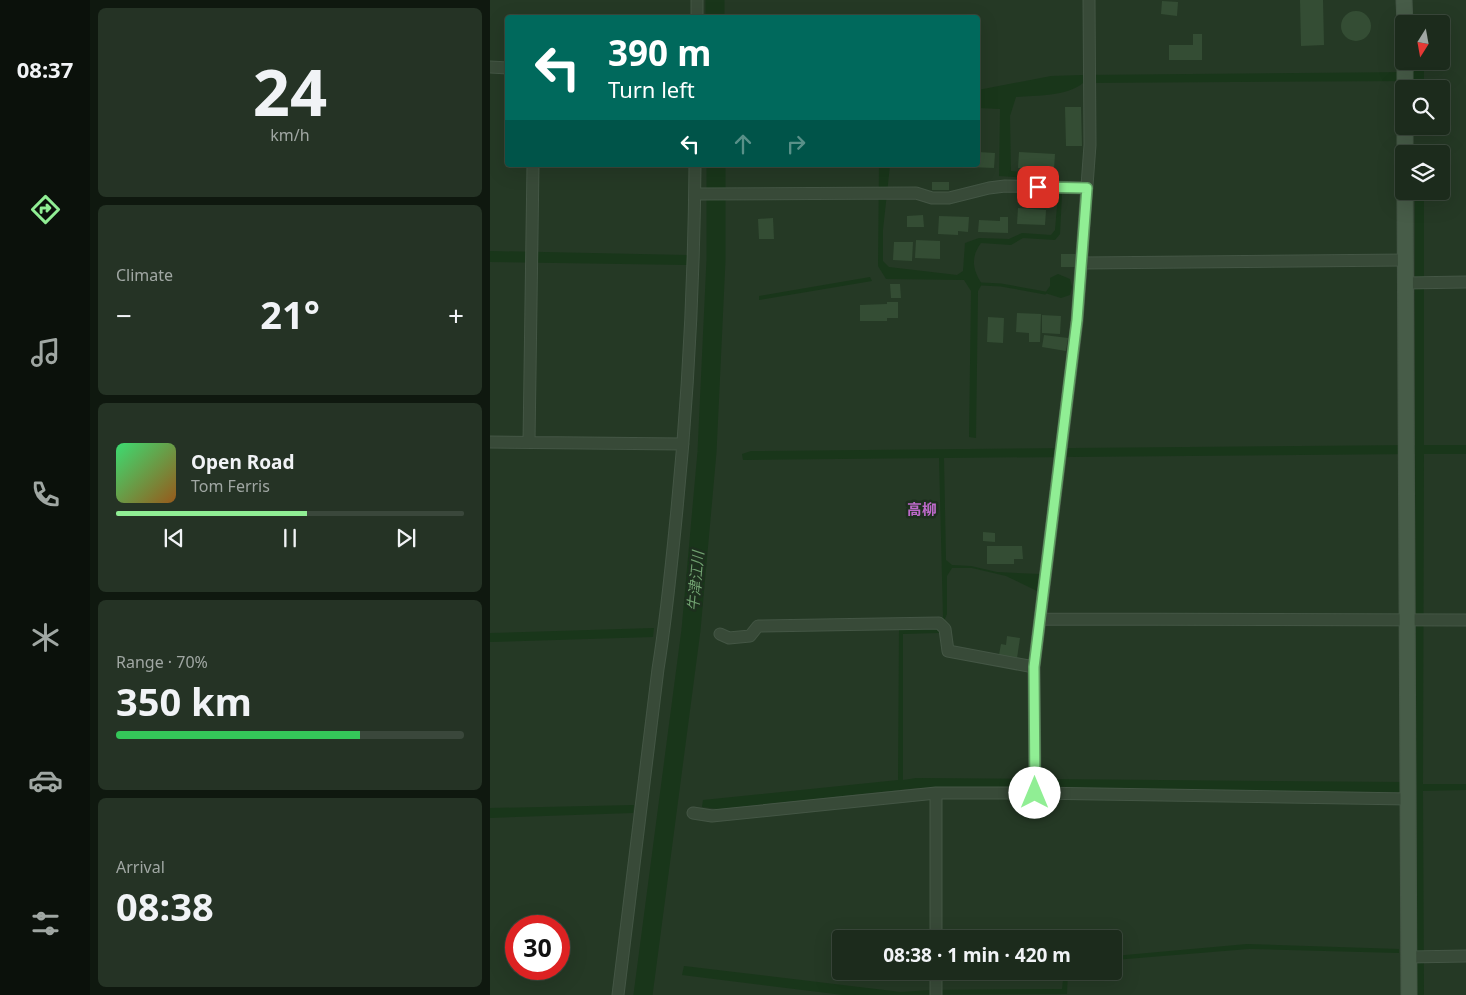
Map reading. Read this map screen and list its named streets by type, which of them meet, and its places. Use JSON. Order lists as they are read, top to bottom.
{
  "districts": ["高柳"],
  "water": ["牛津江川"],
  "north": "bottom",
  "page": {
    "tabs": "08:37",
    "tile": [
      ["24", "km/h"],
      "Climate",
      ["Range · 70%", "350 km"],
      ["Arrival", "08:38"]
    ],
    "turn": ["390 m", "Turn left"],
    "heat": ["−", "21°", "+"],
    "song": ["Open Road", "Tom Ferris"],
    "limit": "30",
    "trip": "08:38 · 1 min · 420 m"
  }
}
